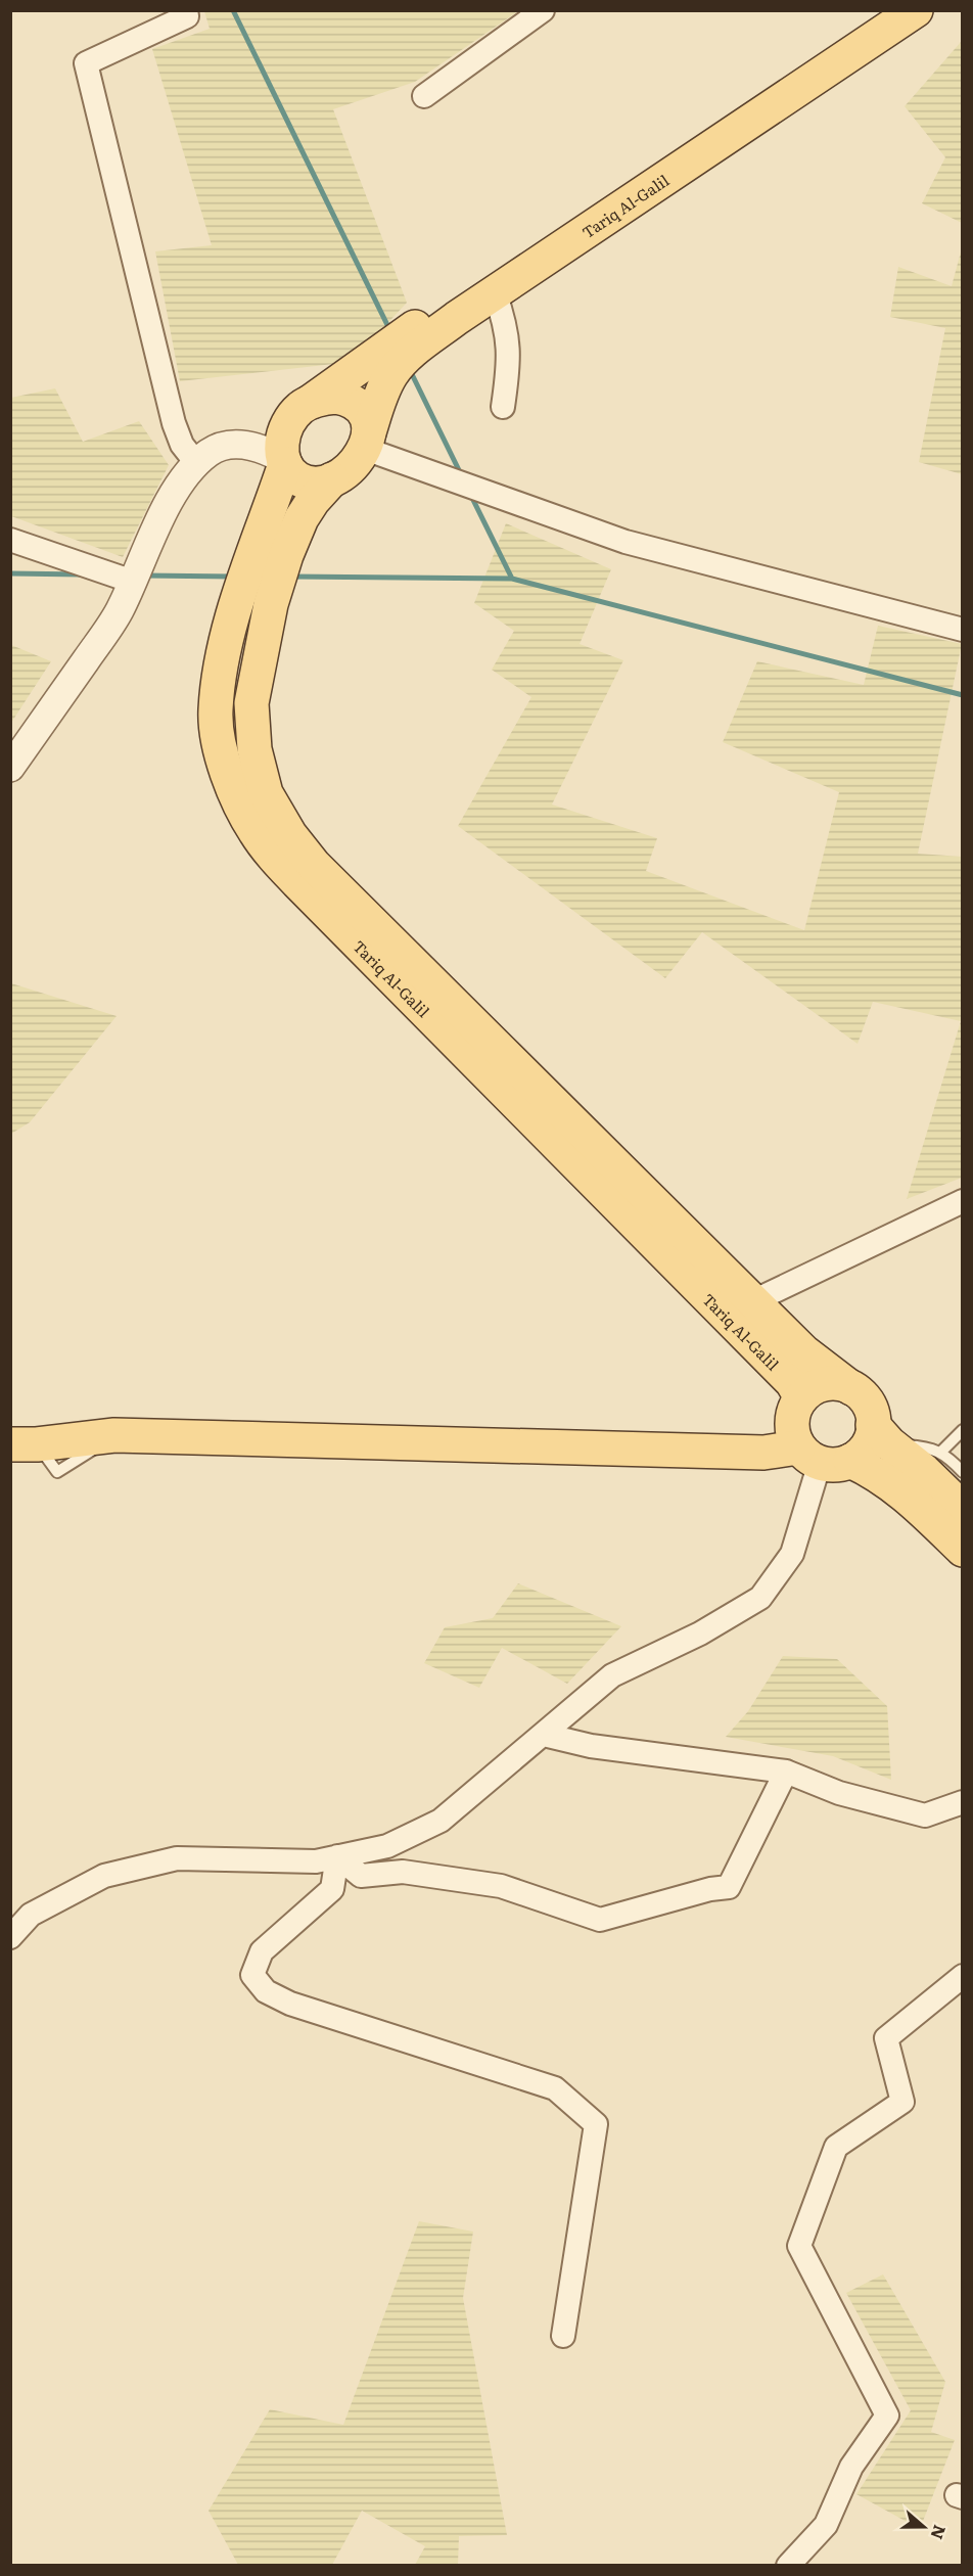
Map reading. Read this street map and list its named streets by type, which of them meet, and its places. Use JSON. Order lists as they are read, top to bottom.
{
  "streets": {
    "main road": ["Tariq Al-Galil"]
  },
  "north": "right"
}
